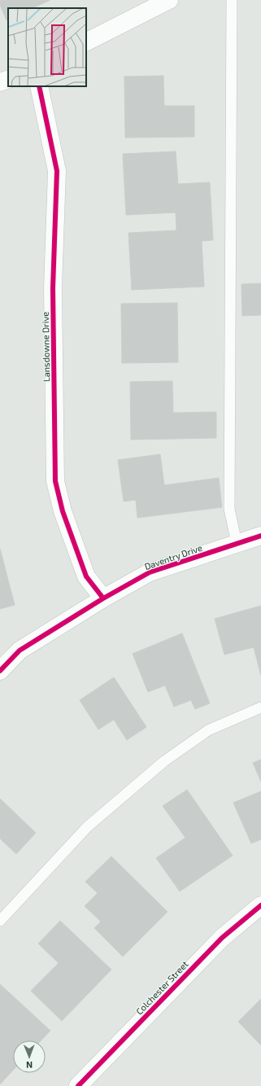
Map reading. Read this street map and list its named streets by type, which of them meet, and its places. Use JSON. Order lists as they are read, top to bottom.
{
  "streets": {
    "street": ["Lansdowne Drive", "Daventry Drive", "Colchester Street"]
  },
  "crossings": [
    ["Lansdowne Drive", "Daventry Drive"]
  ],
  "north": "bottom"
}
